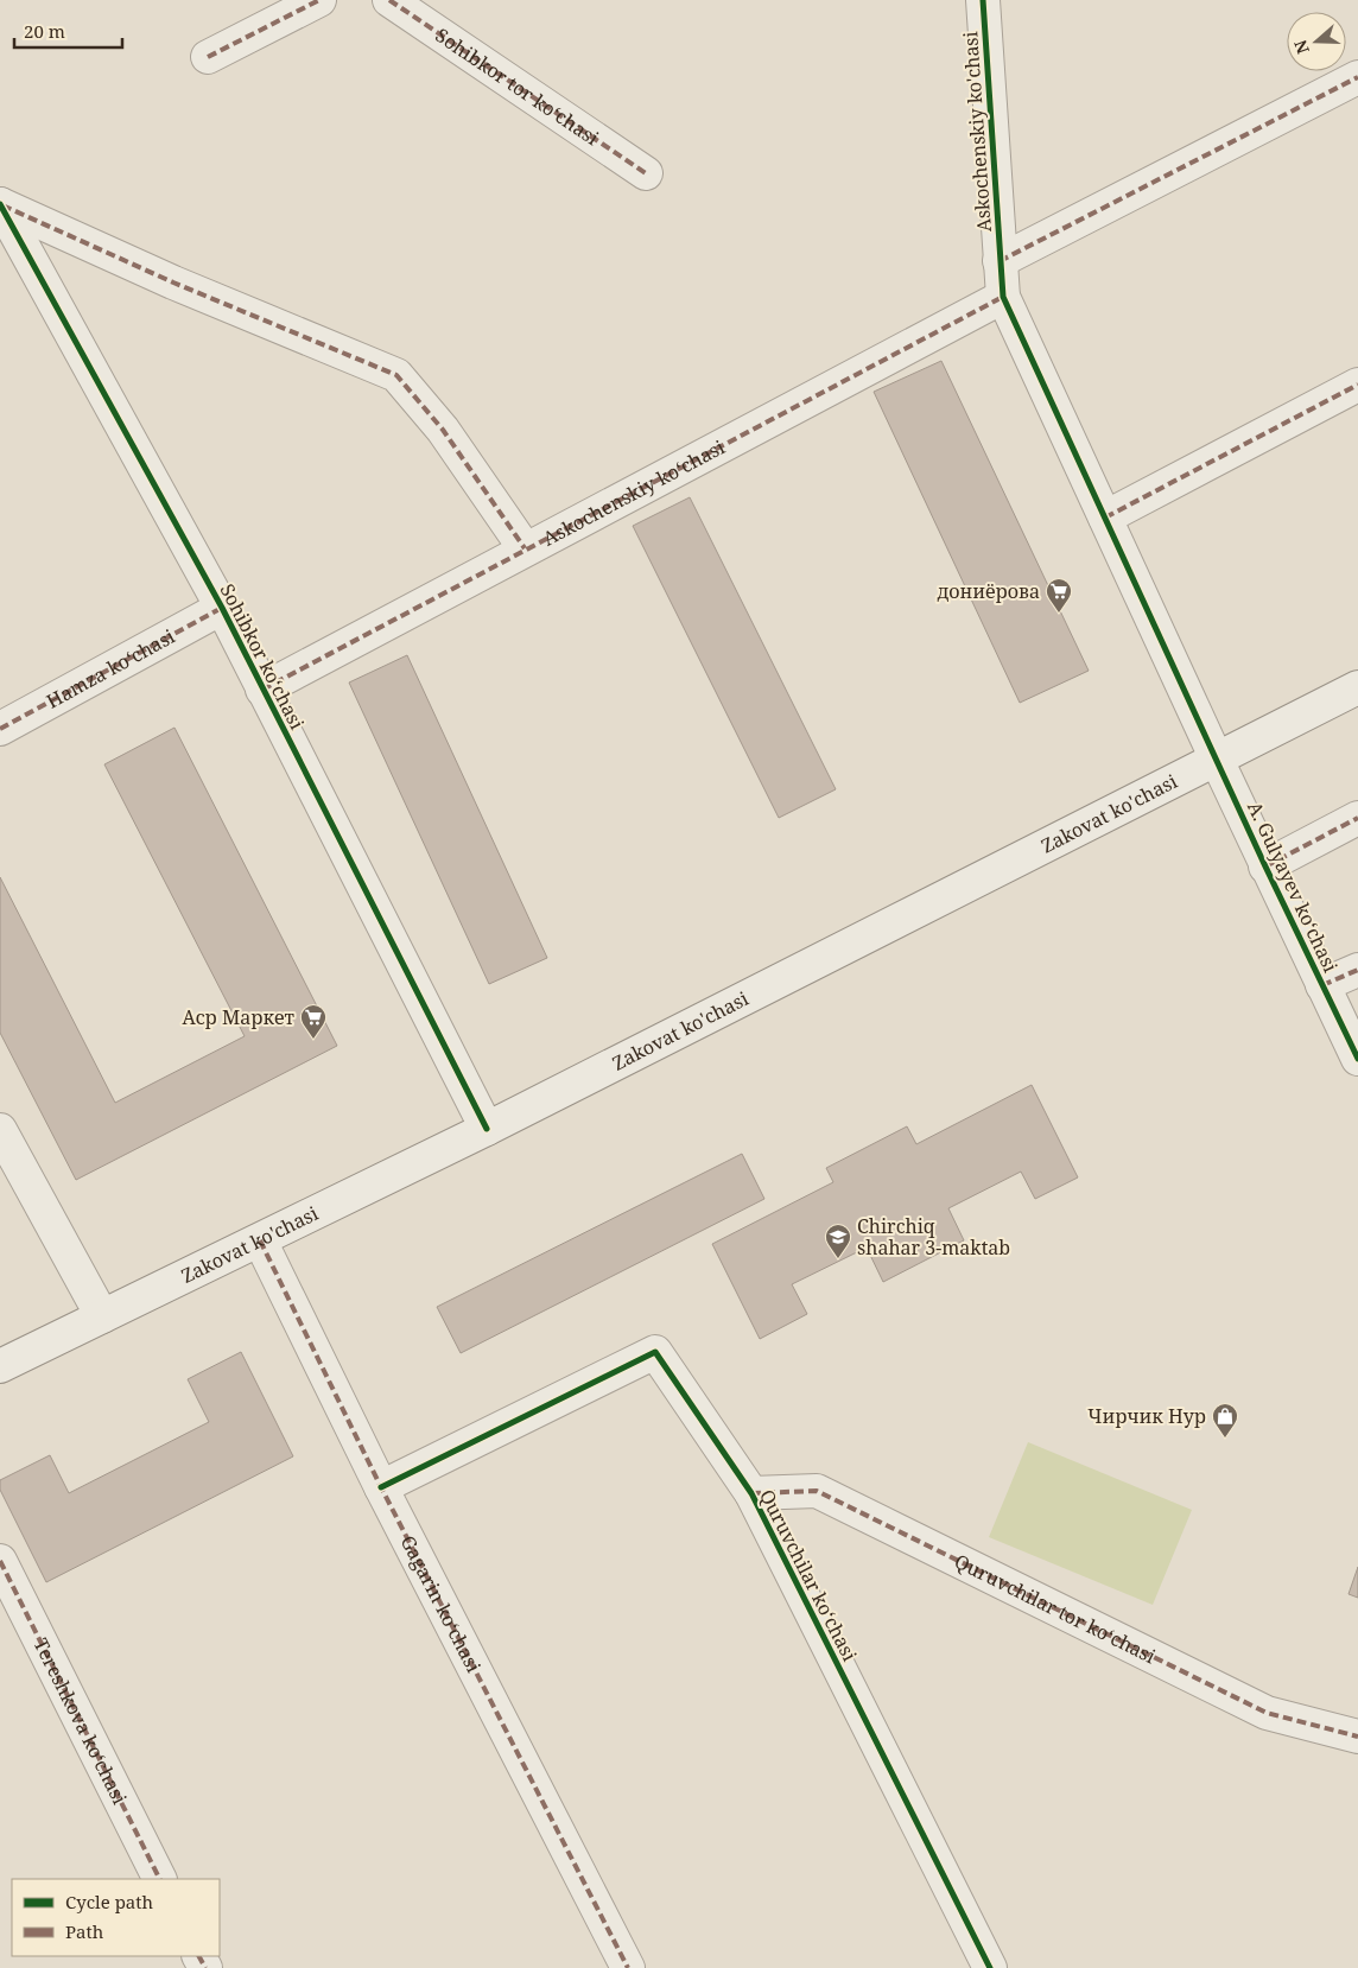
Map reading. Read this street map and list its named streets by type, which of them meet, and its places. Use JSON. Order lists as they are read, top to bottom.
{
  "streets": {
    "street": [
      "Sohibkor tor ko‘chasi",
      "Askochenskiy ko'chasi",
      "Askochenskiy ko‘chasi",
      "Sohibkor ko‘chasi",
      "Hamza ko‘chasi",
      "Zakovat ko'chasi",
      "A. Gulyayev ko‘chasi",
      "Quruvchilar ko‘chasi",
      "Gagarin ko‘chasi",
      "Quruvchilar tor ko‘chasi",
      "Tereshkova ko‘chasi"
    ]
  },
  "crossings": [
    ["Askochenskiy ko'chasi", "A. Gulyayev ko‘chasi"],
    ["Askochenskiy ko‘chasi", "Sohibkor ko‘chasi"],
    ["Askochenskiy ko‘chasi", "A. Gulyayev ko‘chasi"],
    ["Sohibkor ko‘chasi", "Hamza ko‘chasi"],
    ["Sohibkor ko‘chasi", "Zakovat ko'chasi"],
    ["Zakovat ko'chasi", "A. Gulyayev ko‘chasi"],
    ["Zakovat ko'chasi", "Gagarin ko‘chasi"],
    ["Quruvchilar ko‘chasi", "Gagarin ko‘chasi"],
    ["Quruvchilar ko‘chasi", "Quruvchilar tor ko‘chasi"]
  ],
  "places": {
    "supermarket": ["дониёрова", "Аср Маркет"],
    "school or university": ["Chirchiq shahar 3-maktab"],
    "shop": ["Чирчик Нур"]
  },
  "legend": ["Cycle path", "Path"],
  "scale_bar": "20 m",
  "north": "left"
}
